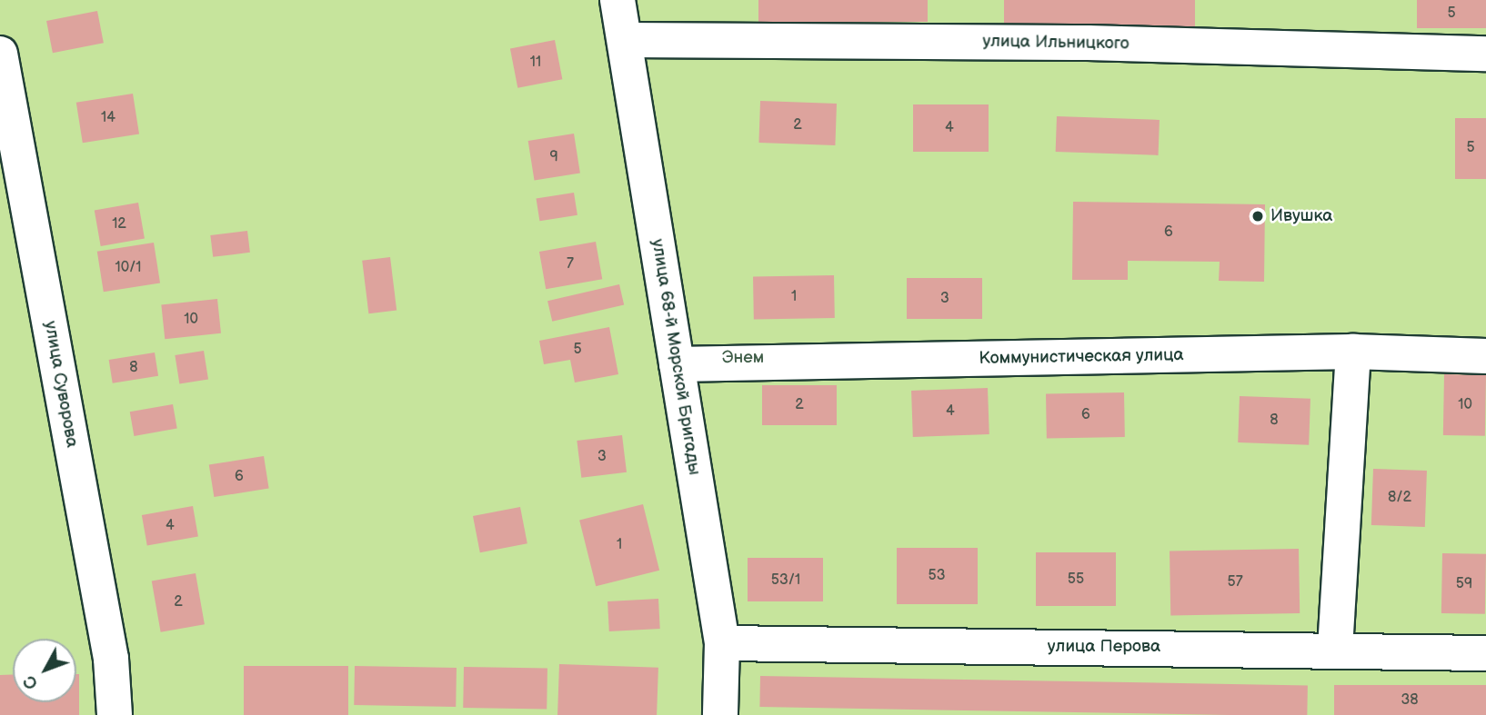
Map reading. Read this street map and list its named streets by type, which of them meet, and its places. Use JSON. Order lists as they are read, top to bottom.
{
  "streets": {
    "street": [
      "улица Ильницкого",
      "улица 68-й Морской Бригады",
      "Коммунистическая улица",
      "улица Суворова",
      "улица Перова"
    ]
  },
  "crossings": [
    ["улица Ильницкого", "улица 68-й Морской Бригады"],
    ["улица 68-й Морской Бригады", "Коммунистическая улица"],
    ["улица 68-й Морской Бригады", "улица Перова"]
  ],
  "parks": ["Энем"],
  "places": ["Ивушка"],
  "house_numbers": [
    "5",
    "11",
    "14",
    "2",
    "4",
    "5",
    "9",
    "12",
    "6",
    "7",
    "10/1",
    "1",
    "3",
    "10",
    "5",
    "8",
    "2",
    "10",
    "4",
    "6",
    "8",
    "3",
    "6",
    "8/2",
    "4",
    "1",
    "53",
    "55",
    "53/1",
    "57",
    "59",
    "2",
    "38"
  ],
  "north": "bottom left"
}
